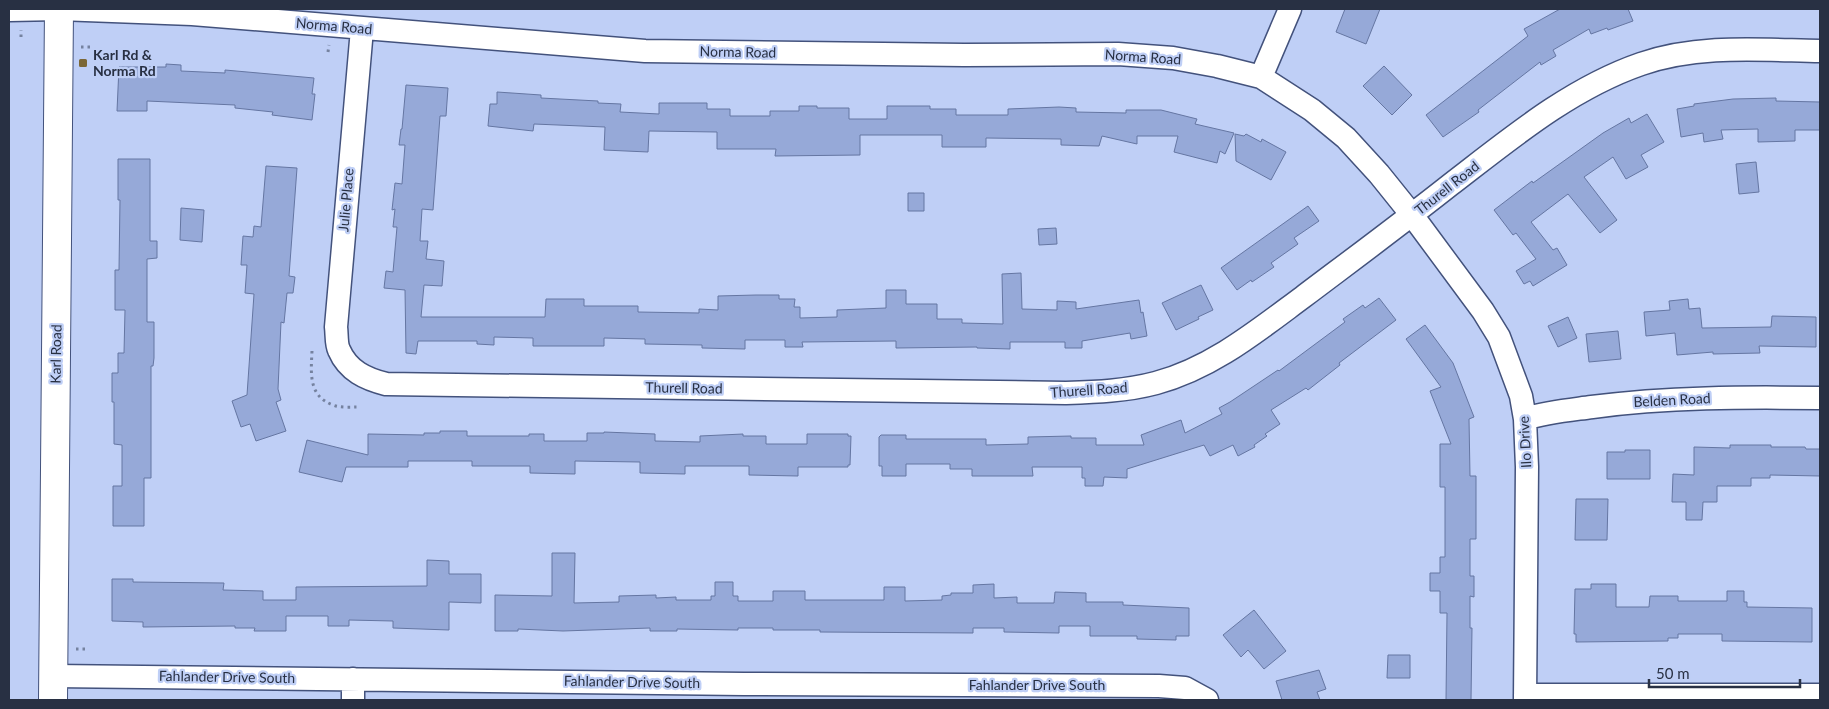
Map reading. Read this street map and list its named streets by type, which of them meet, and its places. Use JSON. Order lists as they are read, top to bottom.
{
  "streets": {
    "main road": ["Karl Road"],
    "street": [
      "Norma Road",
      "Thurell Road",
      "Julie Place",
      "Belden Road",
      "Ilo Drive",
      "Fahlander Drive South"
    ]
  },
  "crossings": [
    ["Norma Road", "Thurell Road"],
    ["Norma Road", "Julie Place"],
    ["Norma Road", "Karl Road"],
    ["Norma Road", "Ilo Drive"],
    ["Thurell Road", "Julie Place"],
    ["Thurell Road", "Ilo Drive"],
    ["Karl Road", "Fahlander Drive South"],
    ["Belden Road", "Ilo Drive"]
  ],
  "places": {
    "transit": ["Karl Rd & Norma Rd"]
  },
  "scale_bar": "50 m"
}
